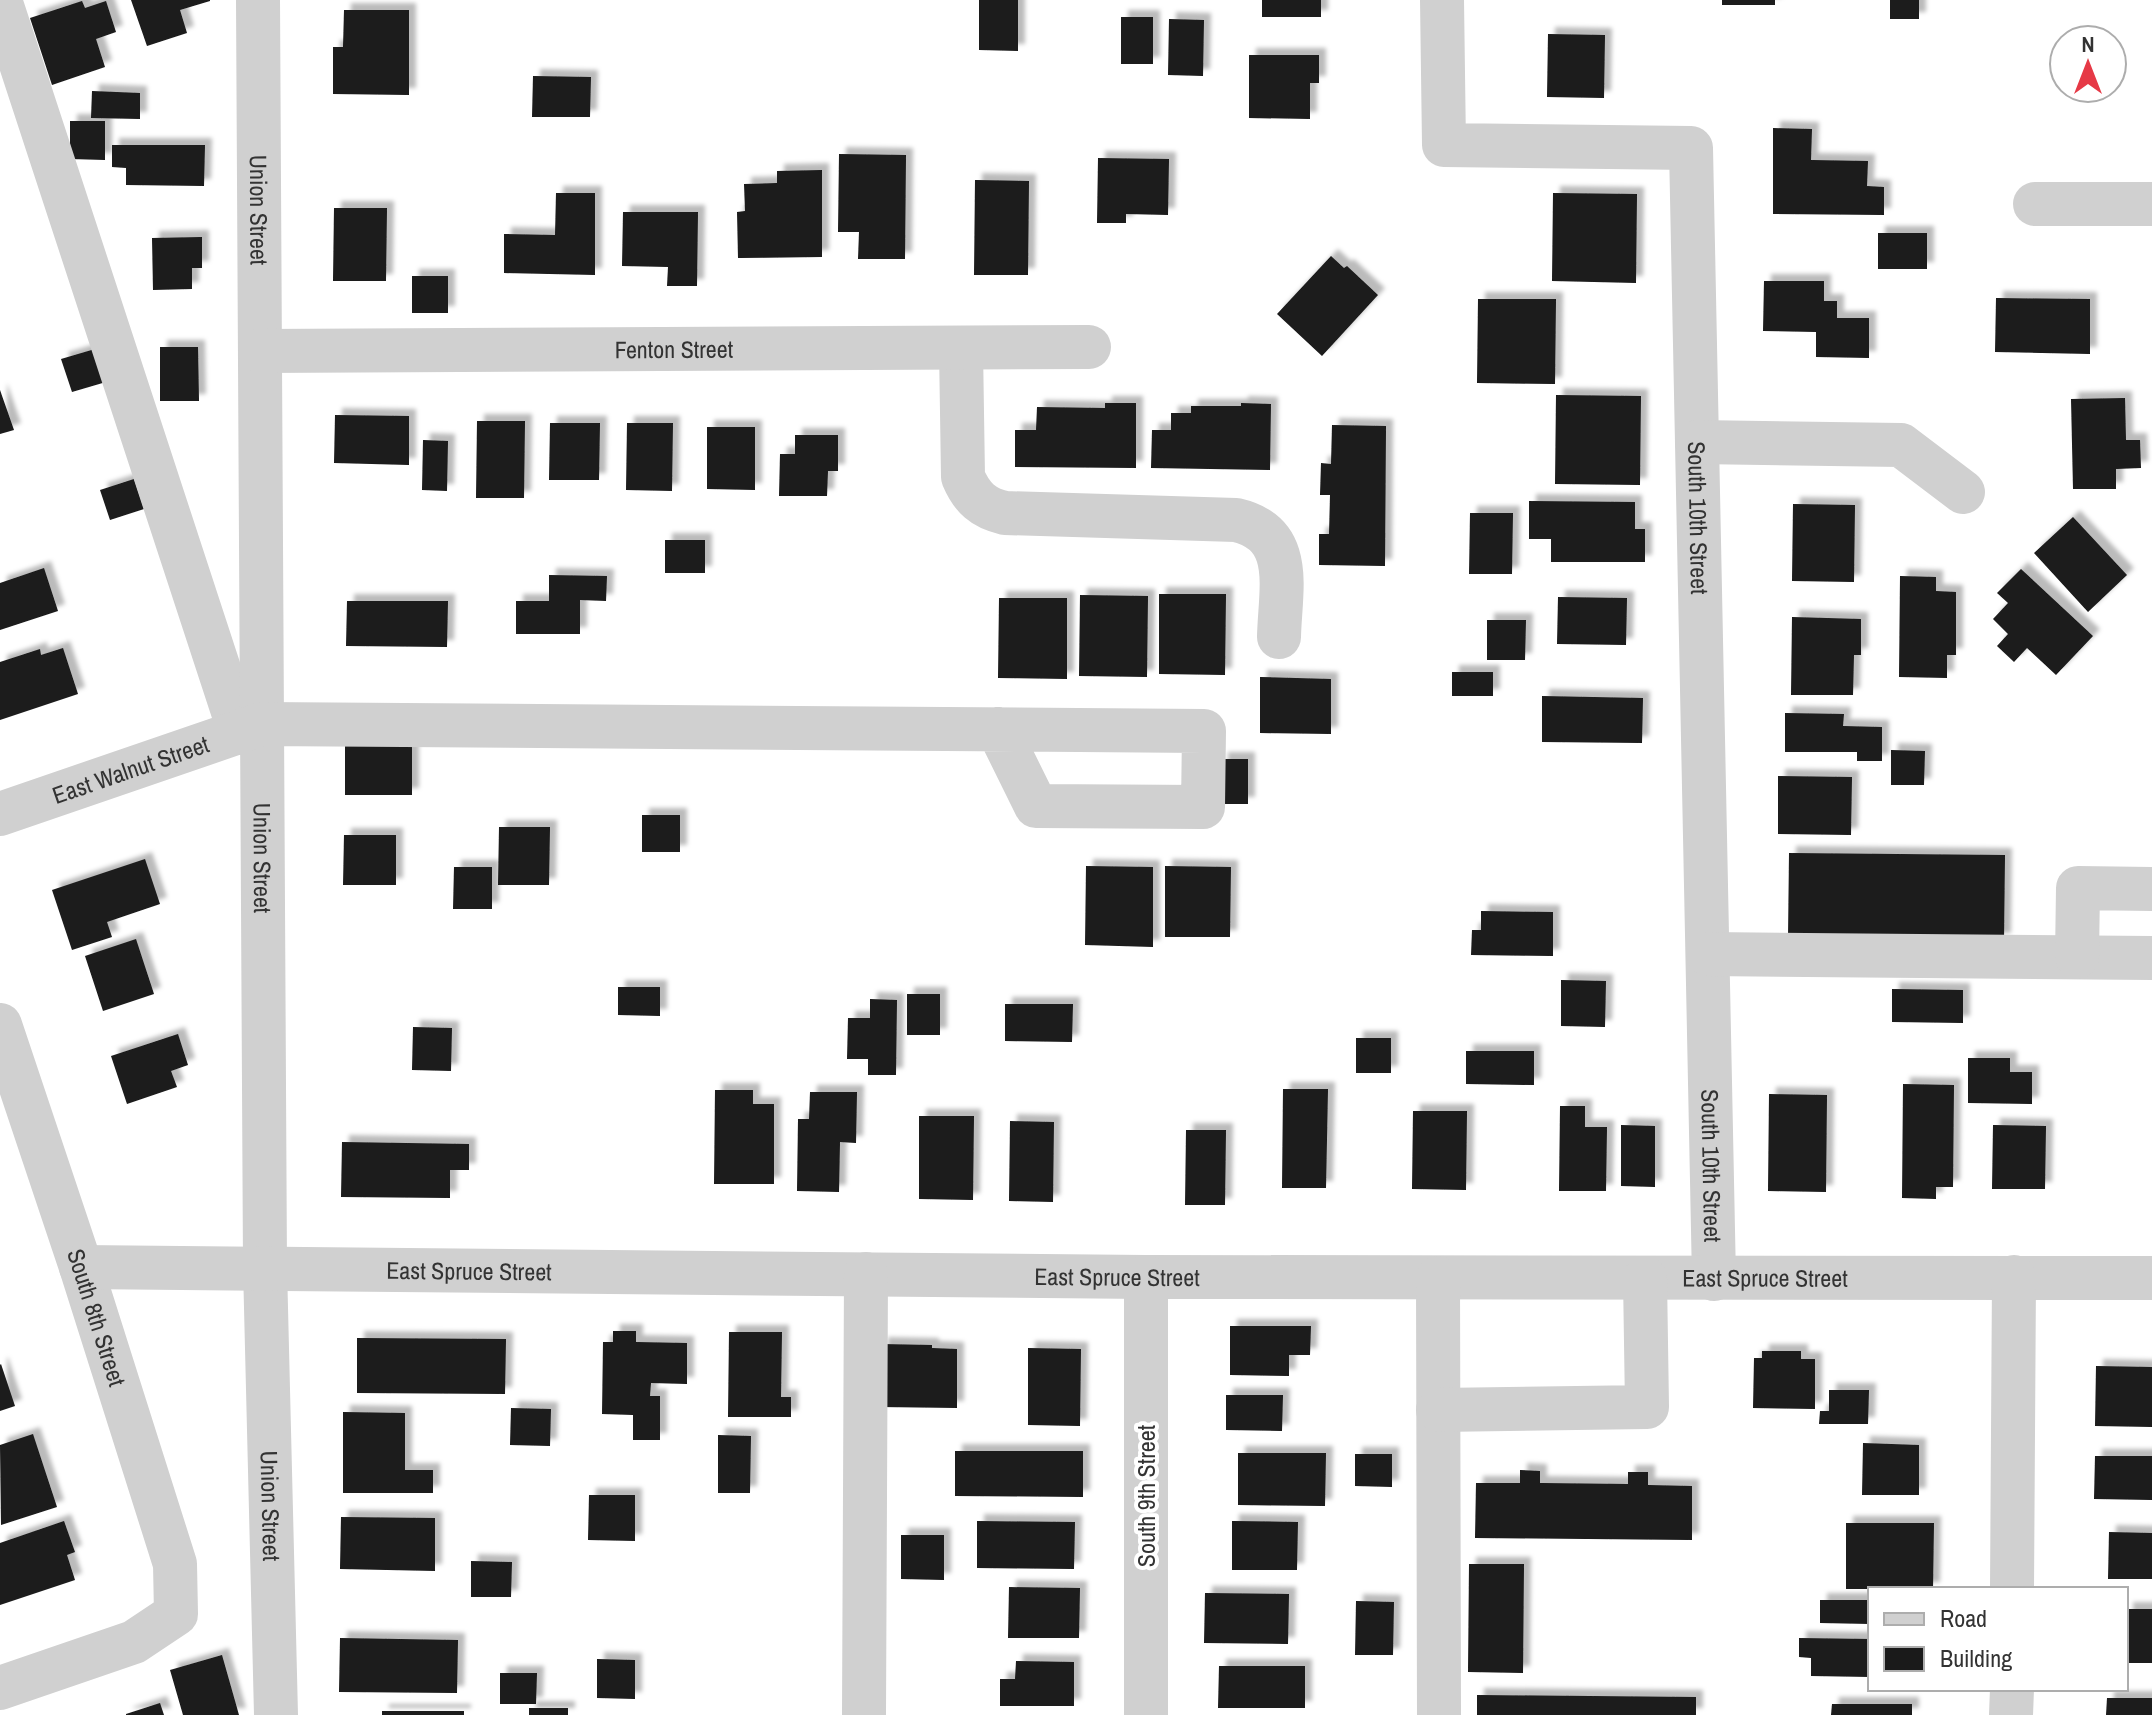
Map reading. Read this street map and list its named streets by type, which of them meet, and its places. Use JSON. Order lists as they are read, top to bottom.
{
  "streets": {
    "street": [
      "Union Street",
      "Fenton Street",
      "South 10th Street",
      "East Walnut Street",
      "East Spruce Street",
      "South 8th Street",
      "South 9th Street"
    ]
  },
  "crossings": [
    ["Union Street", "Fenton Street"],
    ["Union Street", "East Walnut Street"],
    ["Union Street", "East Spruce Street"],
    ["South 10th Street", "East Spruce Street"],
    ["East Spruce Street", "South 8th Street"],
    ["East Spruce Street", "South 9th Street"]
  ],
  "legend": ["Road", "Building"],
  "north": "top"
}
